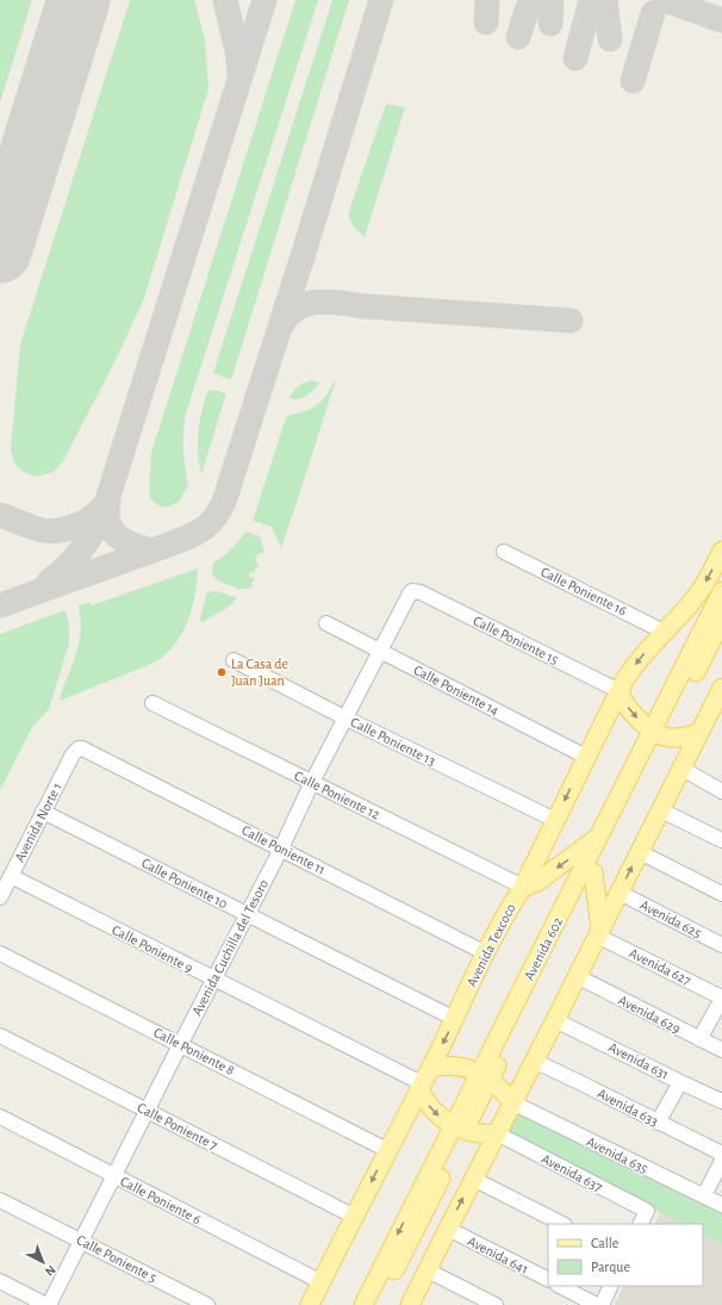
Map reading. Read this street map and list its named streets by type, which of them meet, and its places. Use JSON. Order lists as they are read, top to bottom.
{
  "streets": {
    "main road": ["Avenida Texcoco", "Avenida 602"],
    "street": [
      "Calle Poniente 16",
      "Calle Poniente 15",
      "Calle Poniente 14",
      "Calle Poniente 13",
      "Calle Poniente 12",
      "Avenida Norte 1",
      "Calle Poniente 11",
      "Calle Poniente 10",
      "Avenida 625",
      "Avenida Cuchilla del Tesoro",
      "Calle Poniente 9",
      "Avenida 627",
      "Avenida 629",
      "Calle Poniente 8",
      "Avenida 631",
      "Avenida 633",
      "Calle Poniente 7",
      "Avenida 635",
      "Avenida 637",
      "Calle Poniente 6",
      "Avenida 641",
      "Calle Poniente 5"
    ]
  },
  "crossings": [
    ["Calle Poniente 16", "Avenida Texcoco"],
    ["Calle Poniente 15", "Avenida Texcoco"],
    ["Calle Poniente 15", "Avenida Cuchilla del Tesoro"],
    ["Calle Poniente 14", "Avenida Texcoco"],
    ["Calle Poniente 14", "Avenida Cuchilla del Tesoro"],
    ["Calle Poniente 13", "Avenida Texcoco"],
    ["Calle Poniente 13", "Avenida Cuchilla del Tesoro"],
    ["Calle Poniente 12", "Avenida Texcoco"],
    ["Calle Poniente 12", "Avenida Cuchilla del Tesoro"],
    ["Avenida Norte 1", "Calle Poniente 11"],
    ["Avenida Norte 1", "Calle Poniente 10"],
    ["Avenida Norte 1", "Calle Poniente 9"],
    ["Calle Poniente 11", "Avenida Texcoco"],
    ["Calle Poniente 11", "Avenida Cuchilla del Tesoro"],
    ["Calle Poniente 10", "Avenida Texcoco"],
    ["Calle Poniente 10", "Avenida Cuchilla del Tesoro"],
    ["Avenida Texcoco", "Calle Poniente 9"],
    ["Avenida Texcoco", "Calle Poniente 8"],
    ["Avenida Texcoco", "Calle Poniente 7"],
    ["Avenida Texcoco", "Calle Poniente 6"],
    ["Avenida Cuchilla del Tesoro", "Calle Poniente 9"],
    ["Avenida Cuchilla del Tesoro", "Calle Poniente 8"],
    ["Avenida Cuchilla del Tesoro", "Calle Poniente 7"],
    ["Avenida Cuchilla del Tesoro", "Calle Poniente 6"],
    ["Avenida Cuchilla del Tesoro", "Calle Poniente 5"]
  ],
  "places": ["La Casa de Juan Juan"],
  "legend": ["Calle", "Parque"],
  "north": "bottom right"
}
